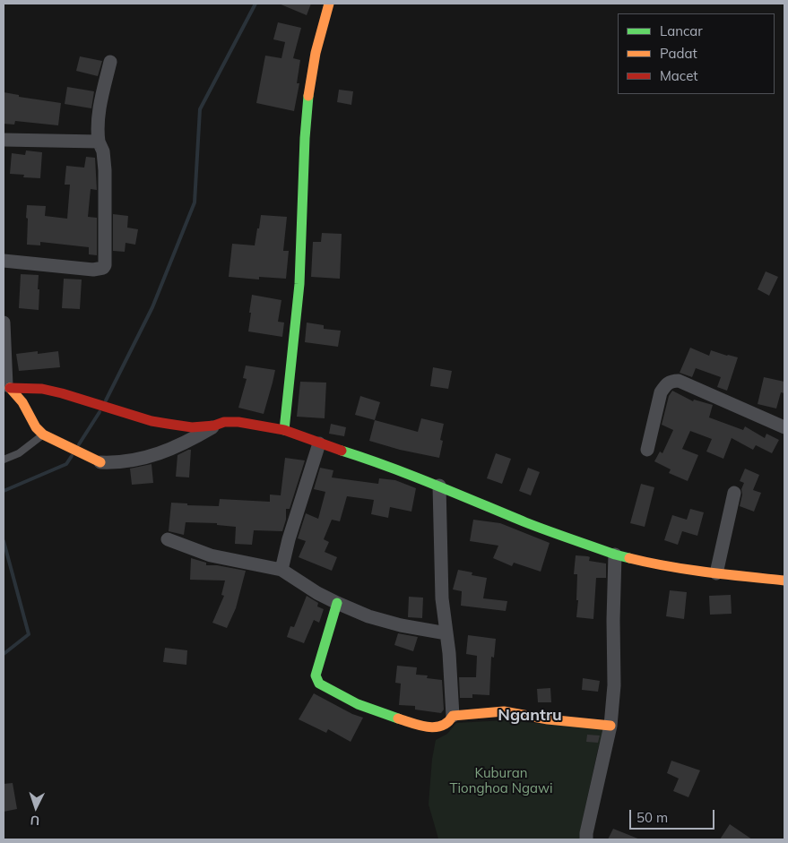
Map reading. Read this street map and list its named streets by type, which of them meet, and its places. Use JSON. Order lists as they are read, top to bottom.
{
  "districts": ["Ngantru"],
  "parks": ["Kuburan Tionghoa Ngawi"],
  "legend": ["Lancar", "Padat", "Macet"],
  "scale_bar": "50 m",
  "north": "bottom"
}
